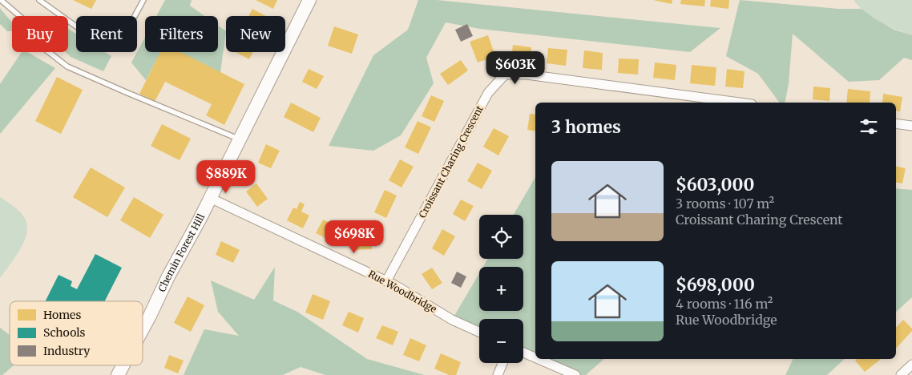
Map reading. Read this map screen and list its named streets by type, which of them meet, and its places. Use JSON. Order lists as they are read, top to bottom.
{
  "streets": {
    "street": ["Croissant Charing Crescent", "Chemin Forest Hill", "Rue Woodbridge"]
  },
  "crossings": [
    ["Croissant Charing Crescent", "Rue Woodbridge"],
    ["Chemin Forest Hill", "Rue Woodbridge"]
  ],
  "legend": ["Homes", "Schools", "Industry"],
  "page": {
    "chip": [
      "Buy",
      "Rent",
      "Filters",
      "New"
    ],
    "price": ["$603K", "$889K", "$698K"],
    "heading": "3 homes",
    "list": [
      {
        "name": "$603,000",
        "note": "3 rooms · 107 m² · Croissant Charing Crescent"
      },
      {
        "name": "$698,000",
        "note": "4 rooms · 116 m² · Rue Woodbridge"
      }
    ],
    "map_buttons": ["+", "−"]
  }
}
